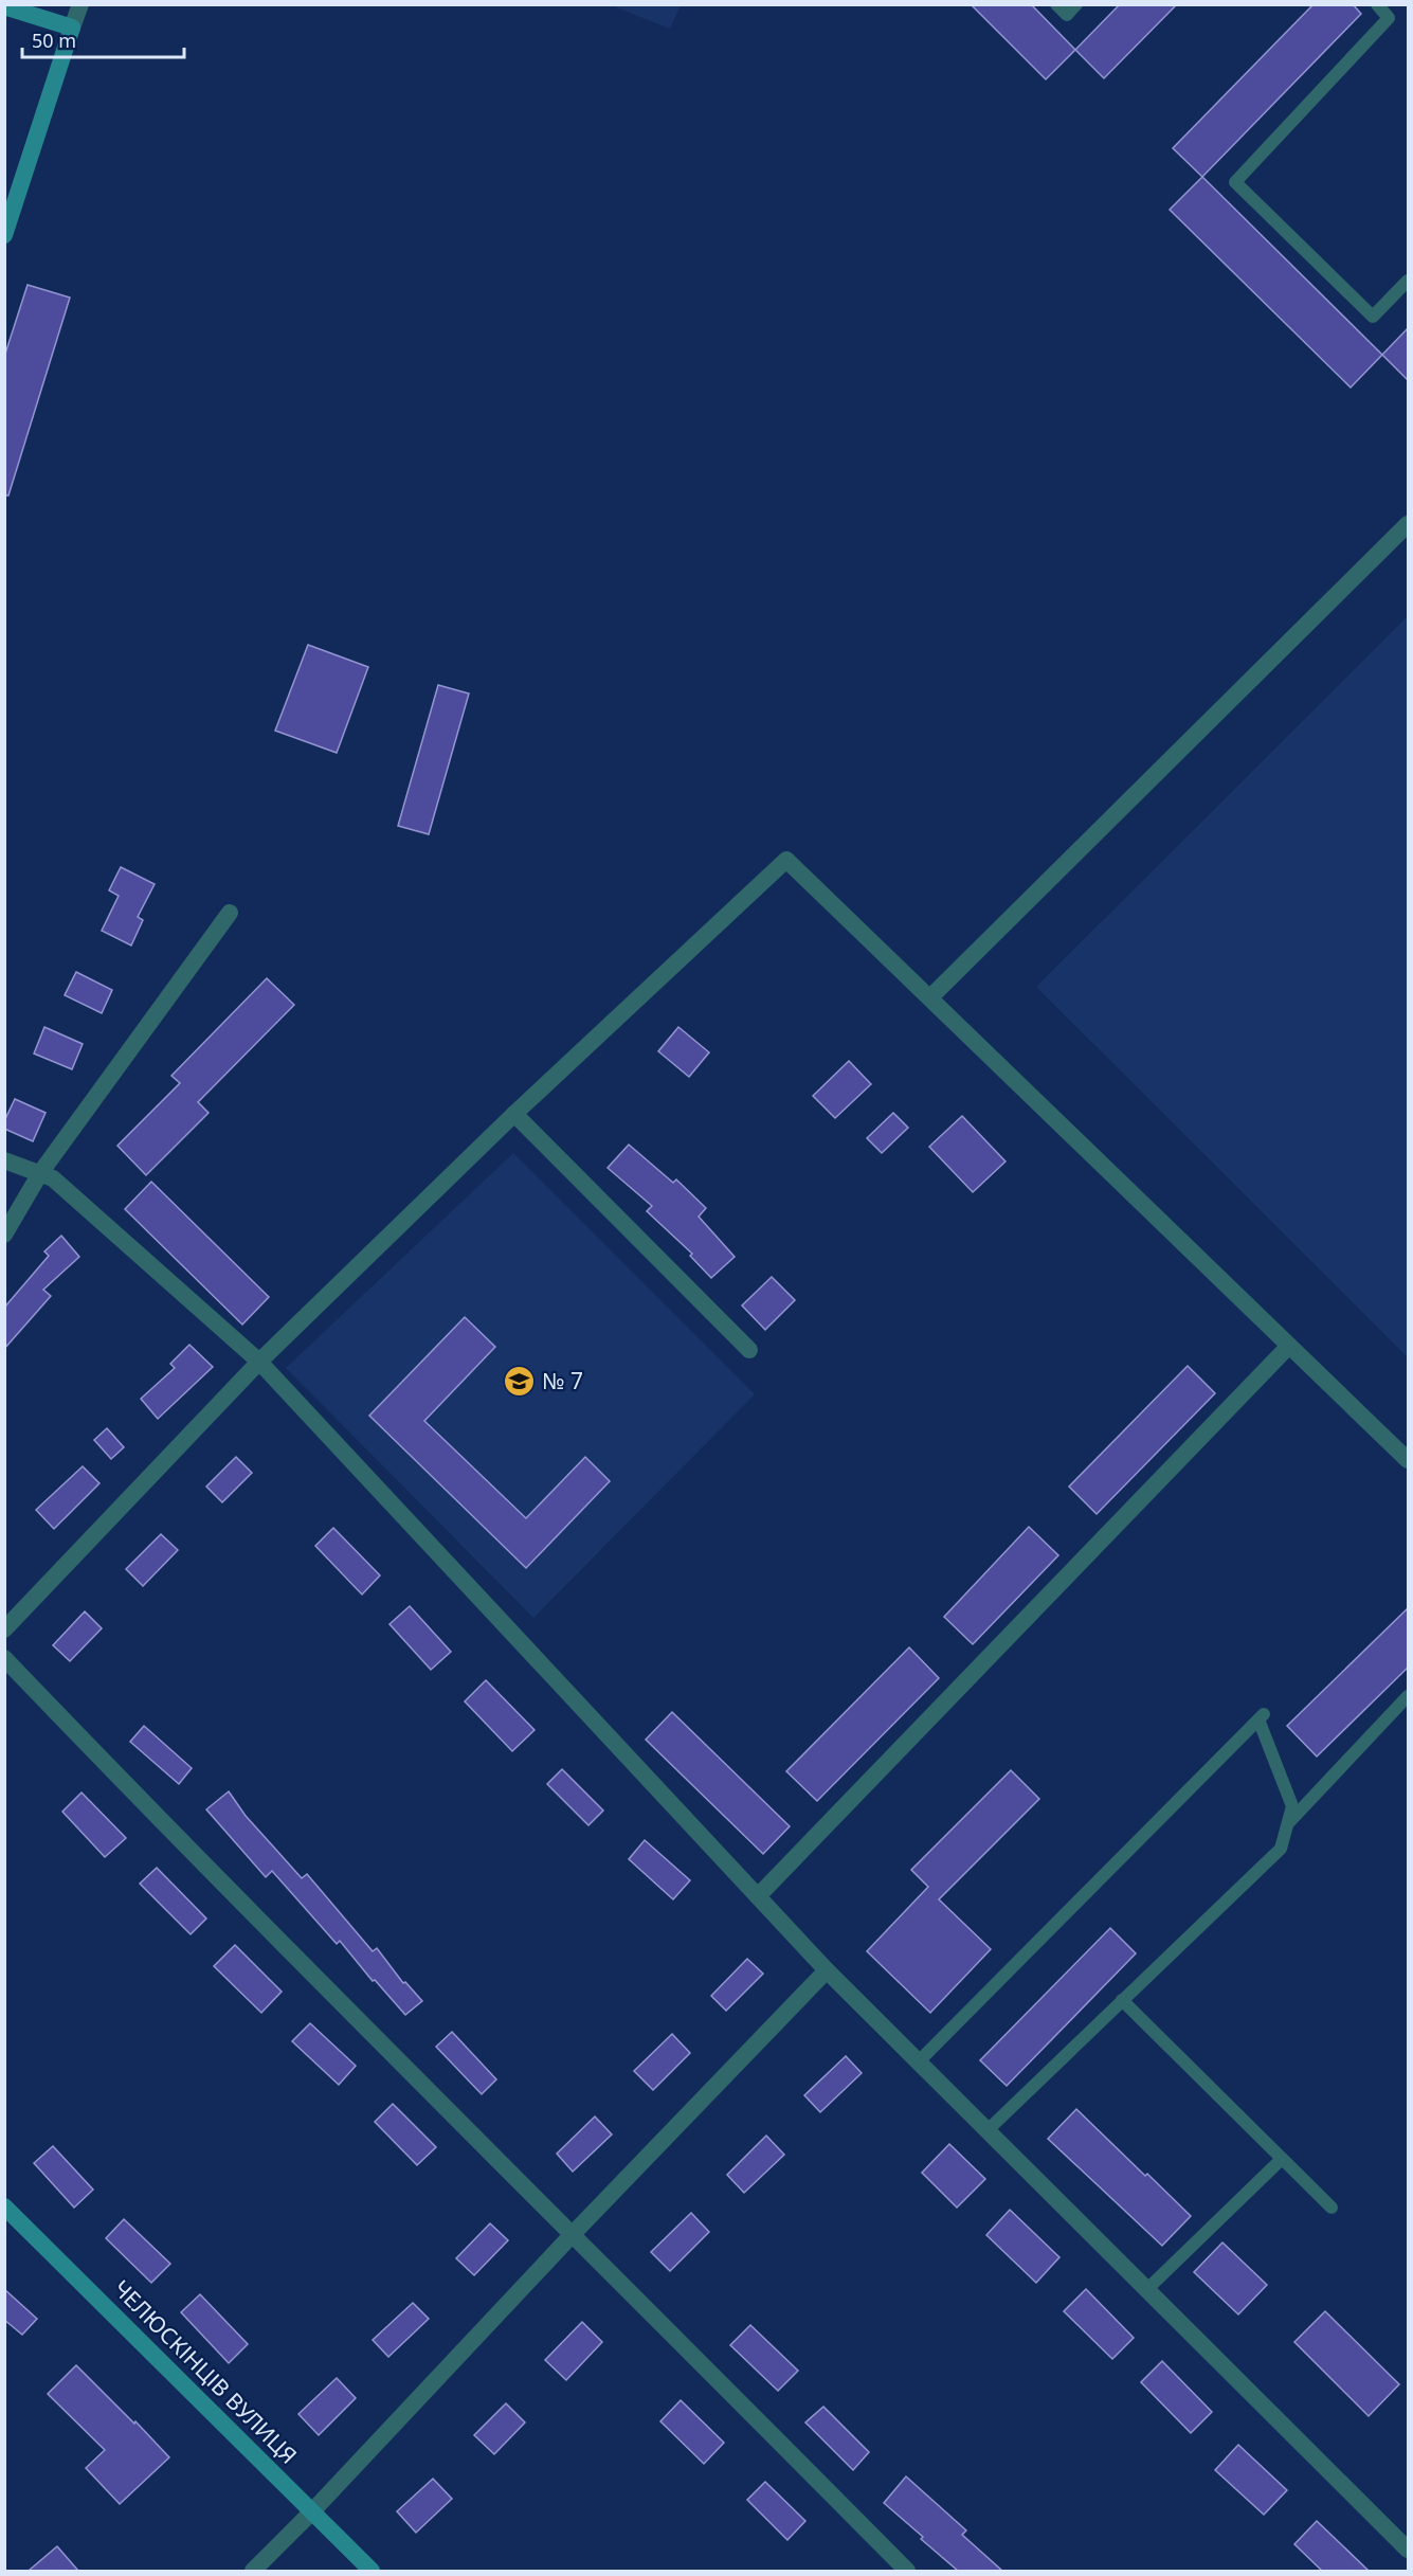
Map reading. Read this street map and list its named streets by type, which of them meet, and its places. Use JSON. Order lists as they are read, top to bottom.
{
  "streets": {
    "main road": ["ЧЕЛЮСКІНЦІВ ВУЛИЦЯ"]
  },
  "places": {
    "school or university": ["№ 7"]
  },
  "scale_bar": "50 m"
}
